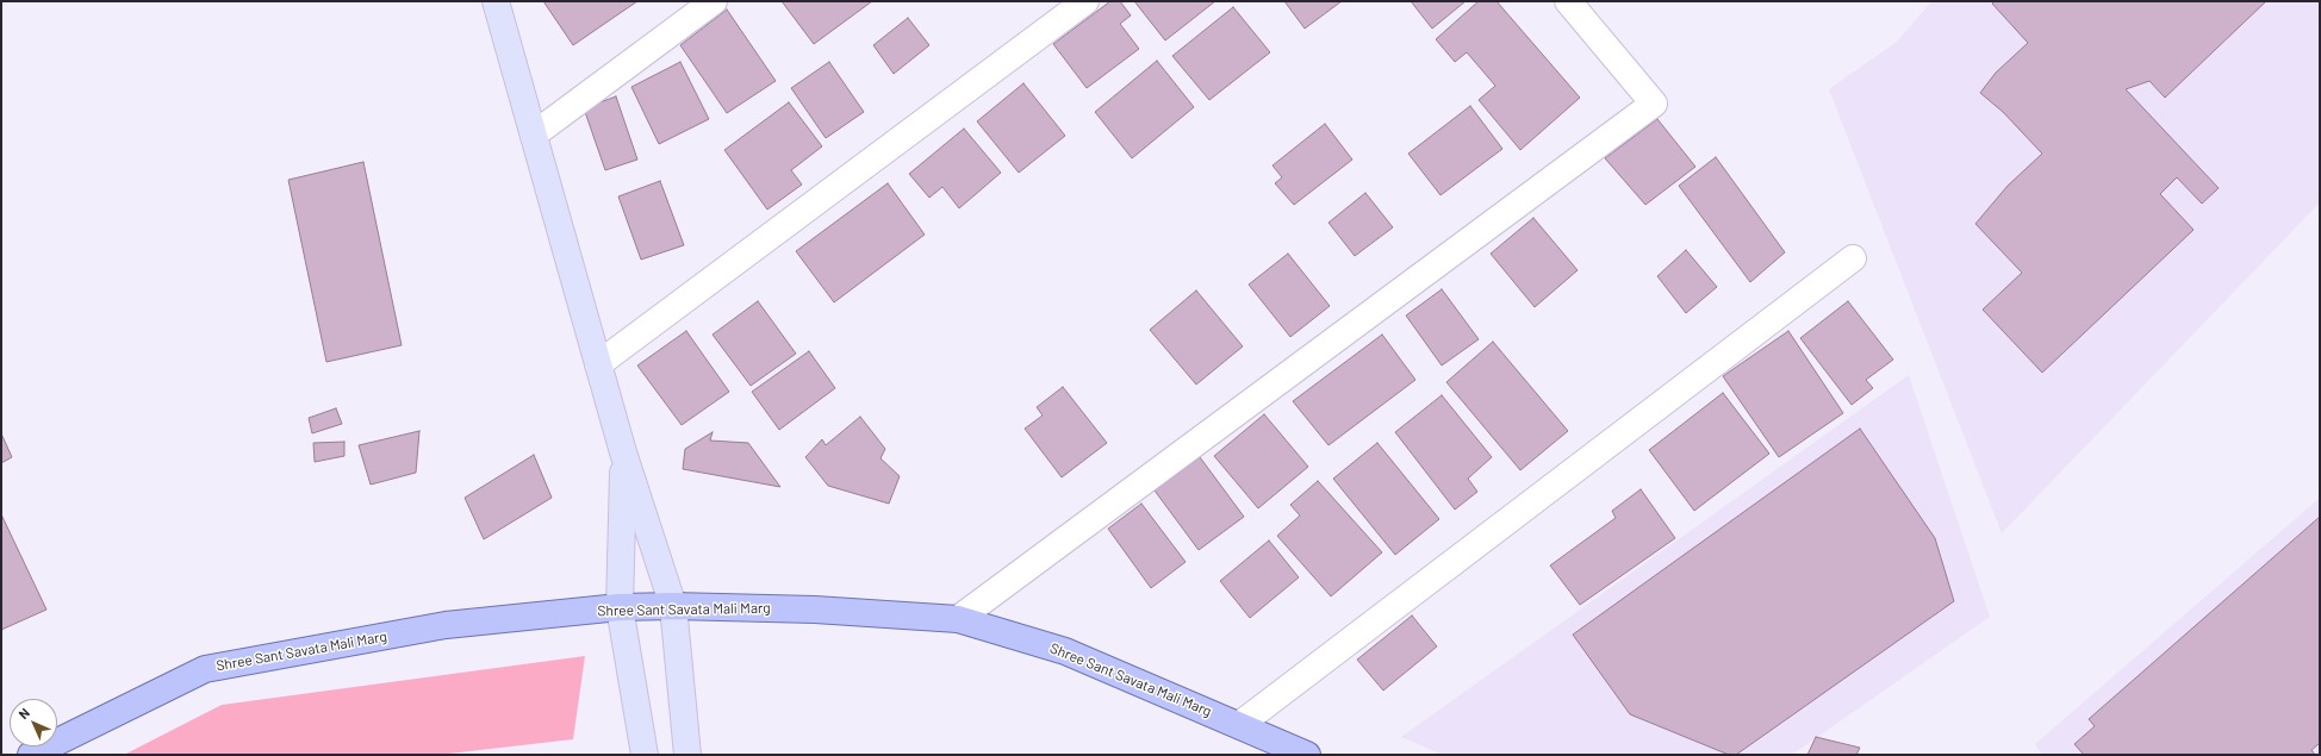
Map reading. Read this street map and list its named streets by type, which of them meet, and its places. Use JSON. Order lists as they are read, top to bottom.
{
  "streets": {
    "main road": ["Shree Sant Savata Mali Marg"]
  },
  "north": "top left"
}
